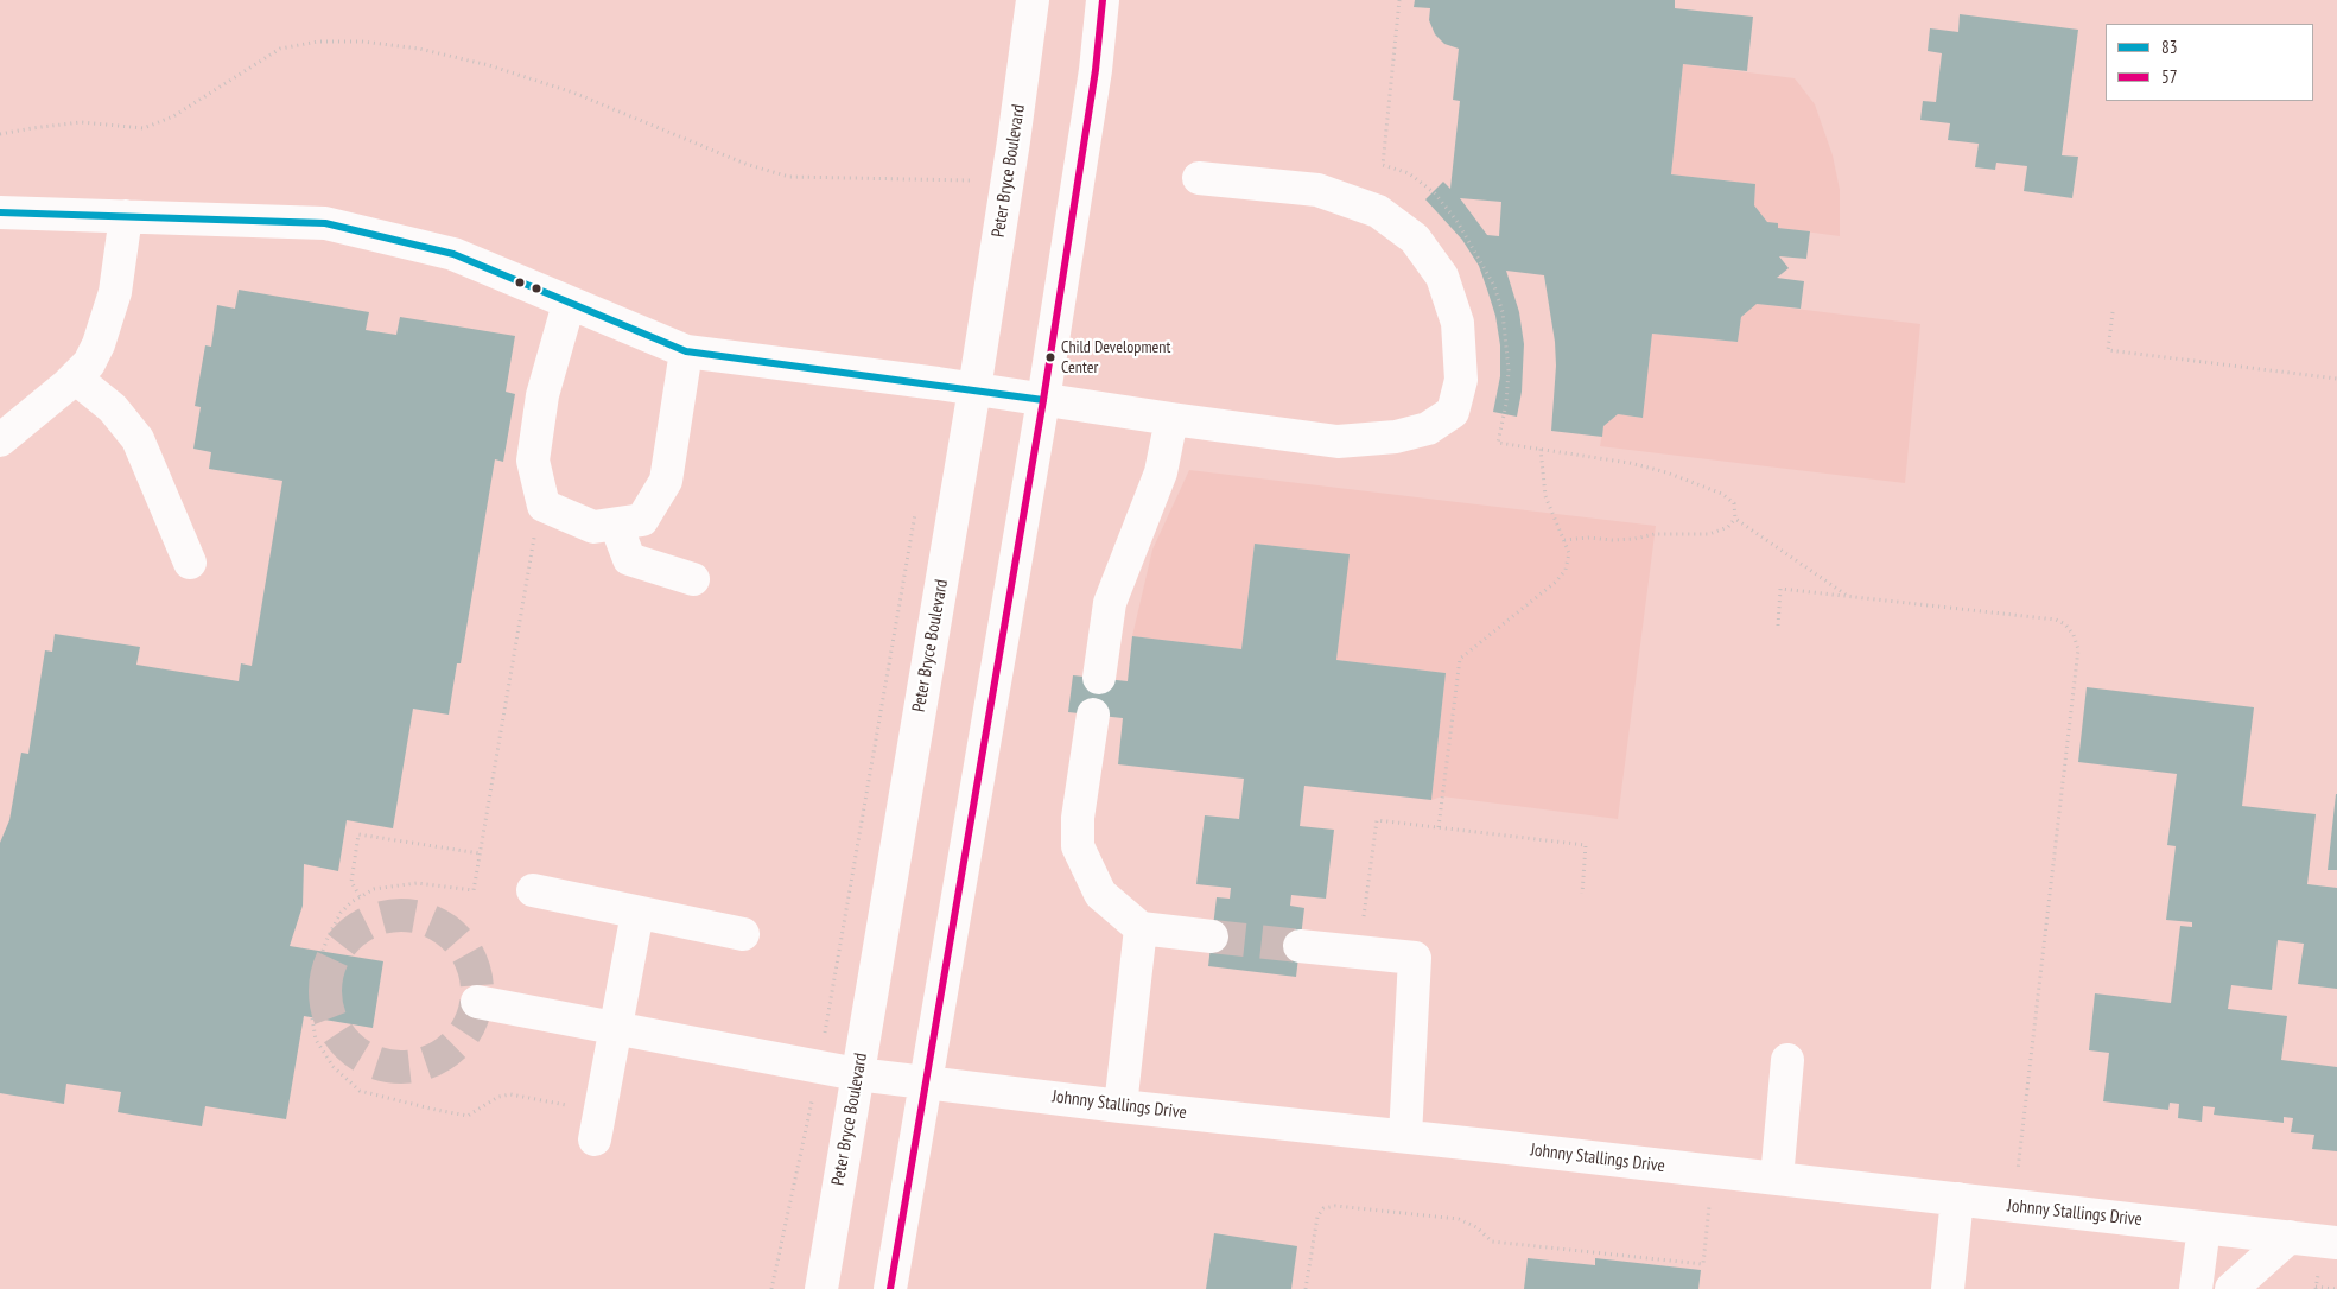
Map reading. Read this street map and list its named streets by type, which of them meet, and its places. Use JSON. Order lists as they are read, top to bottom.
{
  "streets": {
    "street": ["Peter Bryce Boulevard", "Johnny Stallings Drive"]
  },
  "crossings": [
    ["Peter Bryce Boulevard", "Johnny Stallings Drive"]
  ],
  "places": ["Child Development Center"],
  "lines": ["transit line 57", "transit line 83"],
  "legend": ["83", "57"]
}
